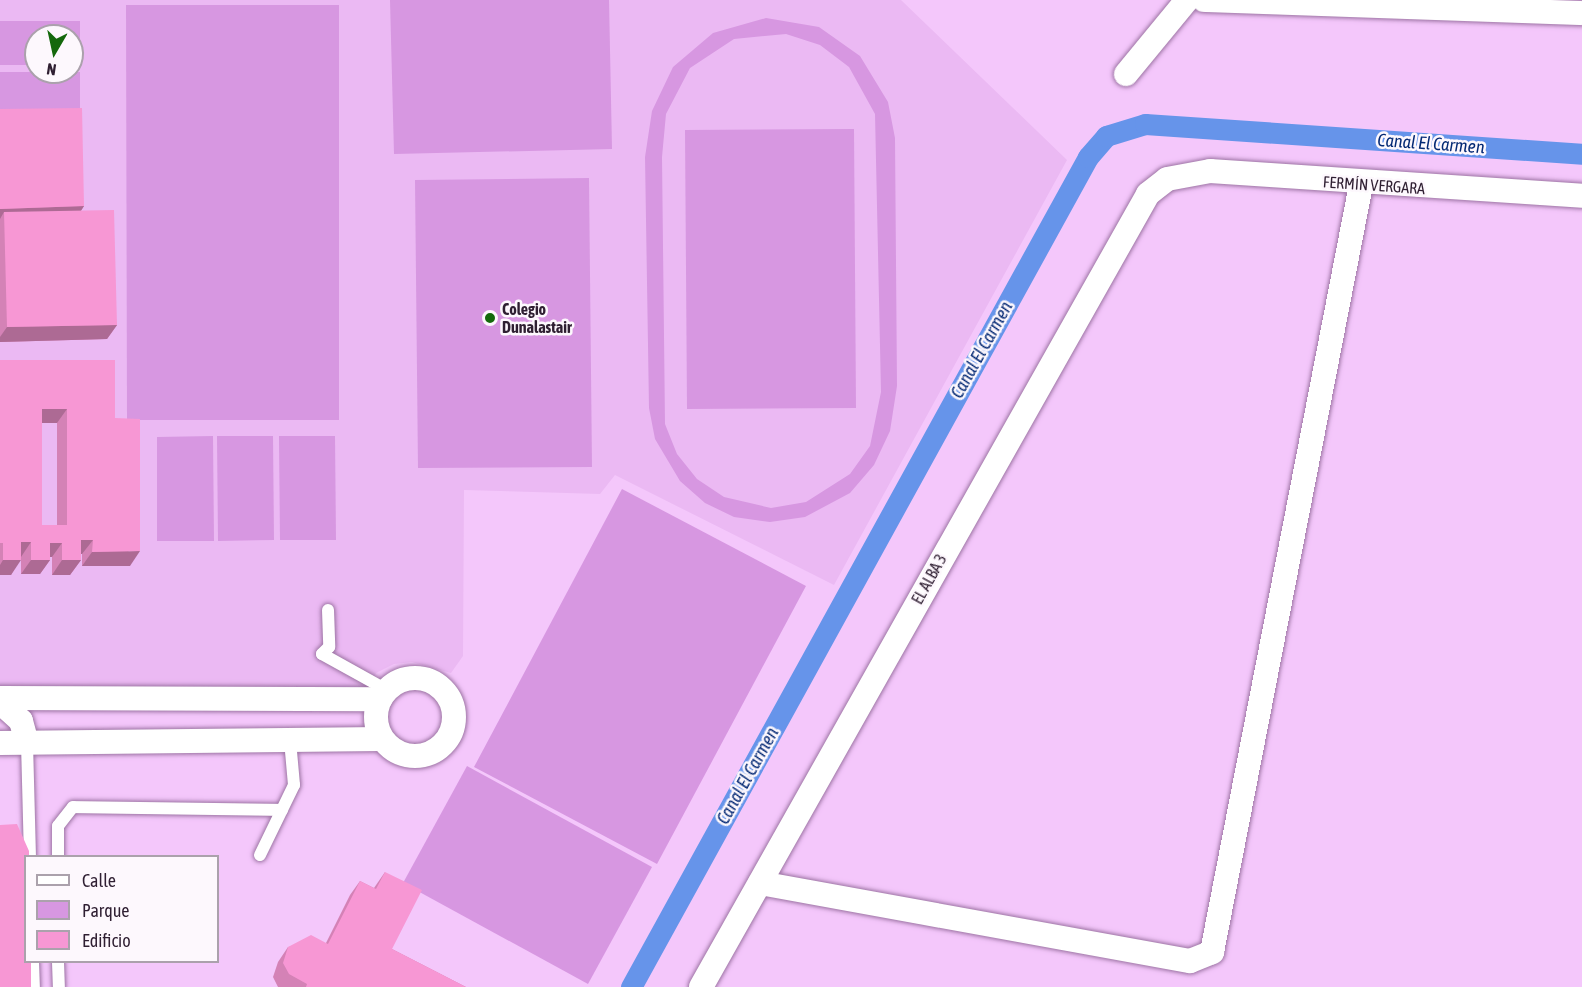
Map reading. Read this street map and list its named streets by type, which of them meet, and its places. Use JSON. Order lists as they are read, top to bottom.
{
  "streets": {
    "street": ["FERMÍN VERGARA", "EL ALBA 3"]
  },
  "crossings": [
    ["FERMÍN VERGARA", "EL ALBA 3"]
  ],
  "water": ["Canal El Carmen"],
  "places": ["Colegio Dunalastair"],
  "legend": ["Calle", "Parque", "Edificio"],
  "north": "bottom"
}
